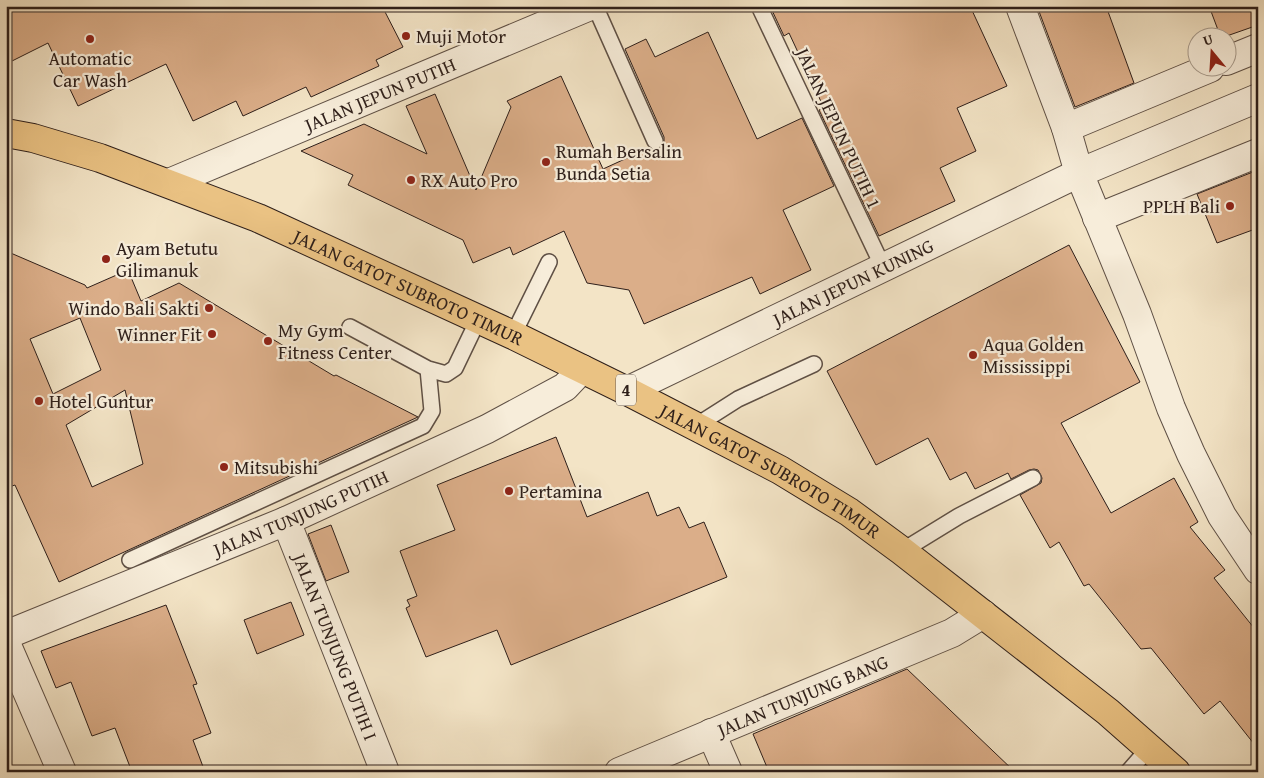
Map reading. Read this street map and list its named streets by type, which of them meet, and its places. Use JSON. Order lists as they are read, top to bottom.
{
  "streets": {
    "highway": ["JALAN GATOT SUBROTO TIMUR", "4"],
    "street": [
      "JALAN JEPUN PUTIH",
      "JALAN JEPUN KUNING",
      "JALAN TUNJUNG PUTIH",
      "JALAN TUNJUNG PUTIH I",
      "JALAN TUNJUNG BANG"
    ],
    "lane": ["JALAN JEPUN PUTIH 1"]
  },
  "crossings": [
    ["JALAN JEPUN PUTIH", "JALAN GATOT SUBROTO TIMUR"],
    ["JALAN JEPUN PUTIH 1", "JALAN JEPUN KUNING"],
    ["JALAN JEPUN KUNING", "JALAN GATOT SUBROTO TIMUR"],
    ["JALAN GATOT SUBROTO TIMUR", "JALAN TUNJUNG PUTIH"],
    ["JALAN GATOT SUBROTO TIMUR", "JALAN TUNJUNG BANG"],
    ["JALAN TUNJUNG PUTIH", "JALAN TUNJUNG PUTIH I"]
  ],
  "places": [
    "Muji Motor",
    "Automatic Car Wash",
    "Rumah Bersalin Bunda Setia",
    "RX Auto Pro",
    "PPLH Bali",
    "Ayam Betutu Gilimanuk",
    "Windo Bali Sakti",
    "Winner Fit",
    "My Gym Fitness Center",
    "Aqua Golden Mississippi",
    "Hotel Guntur",
    "Mitsubishi",
    "Pertamina"
  ],
  "north": "top"
}
